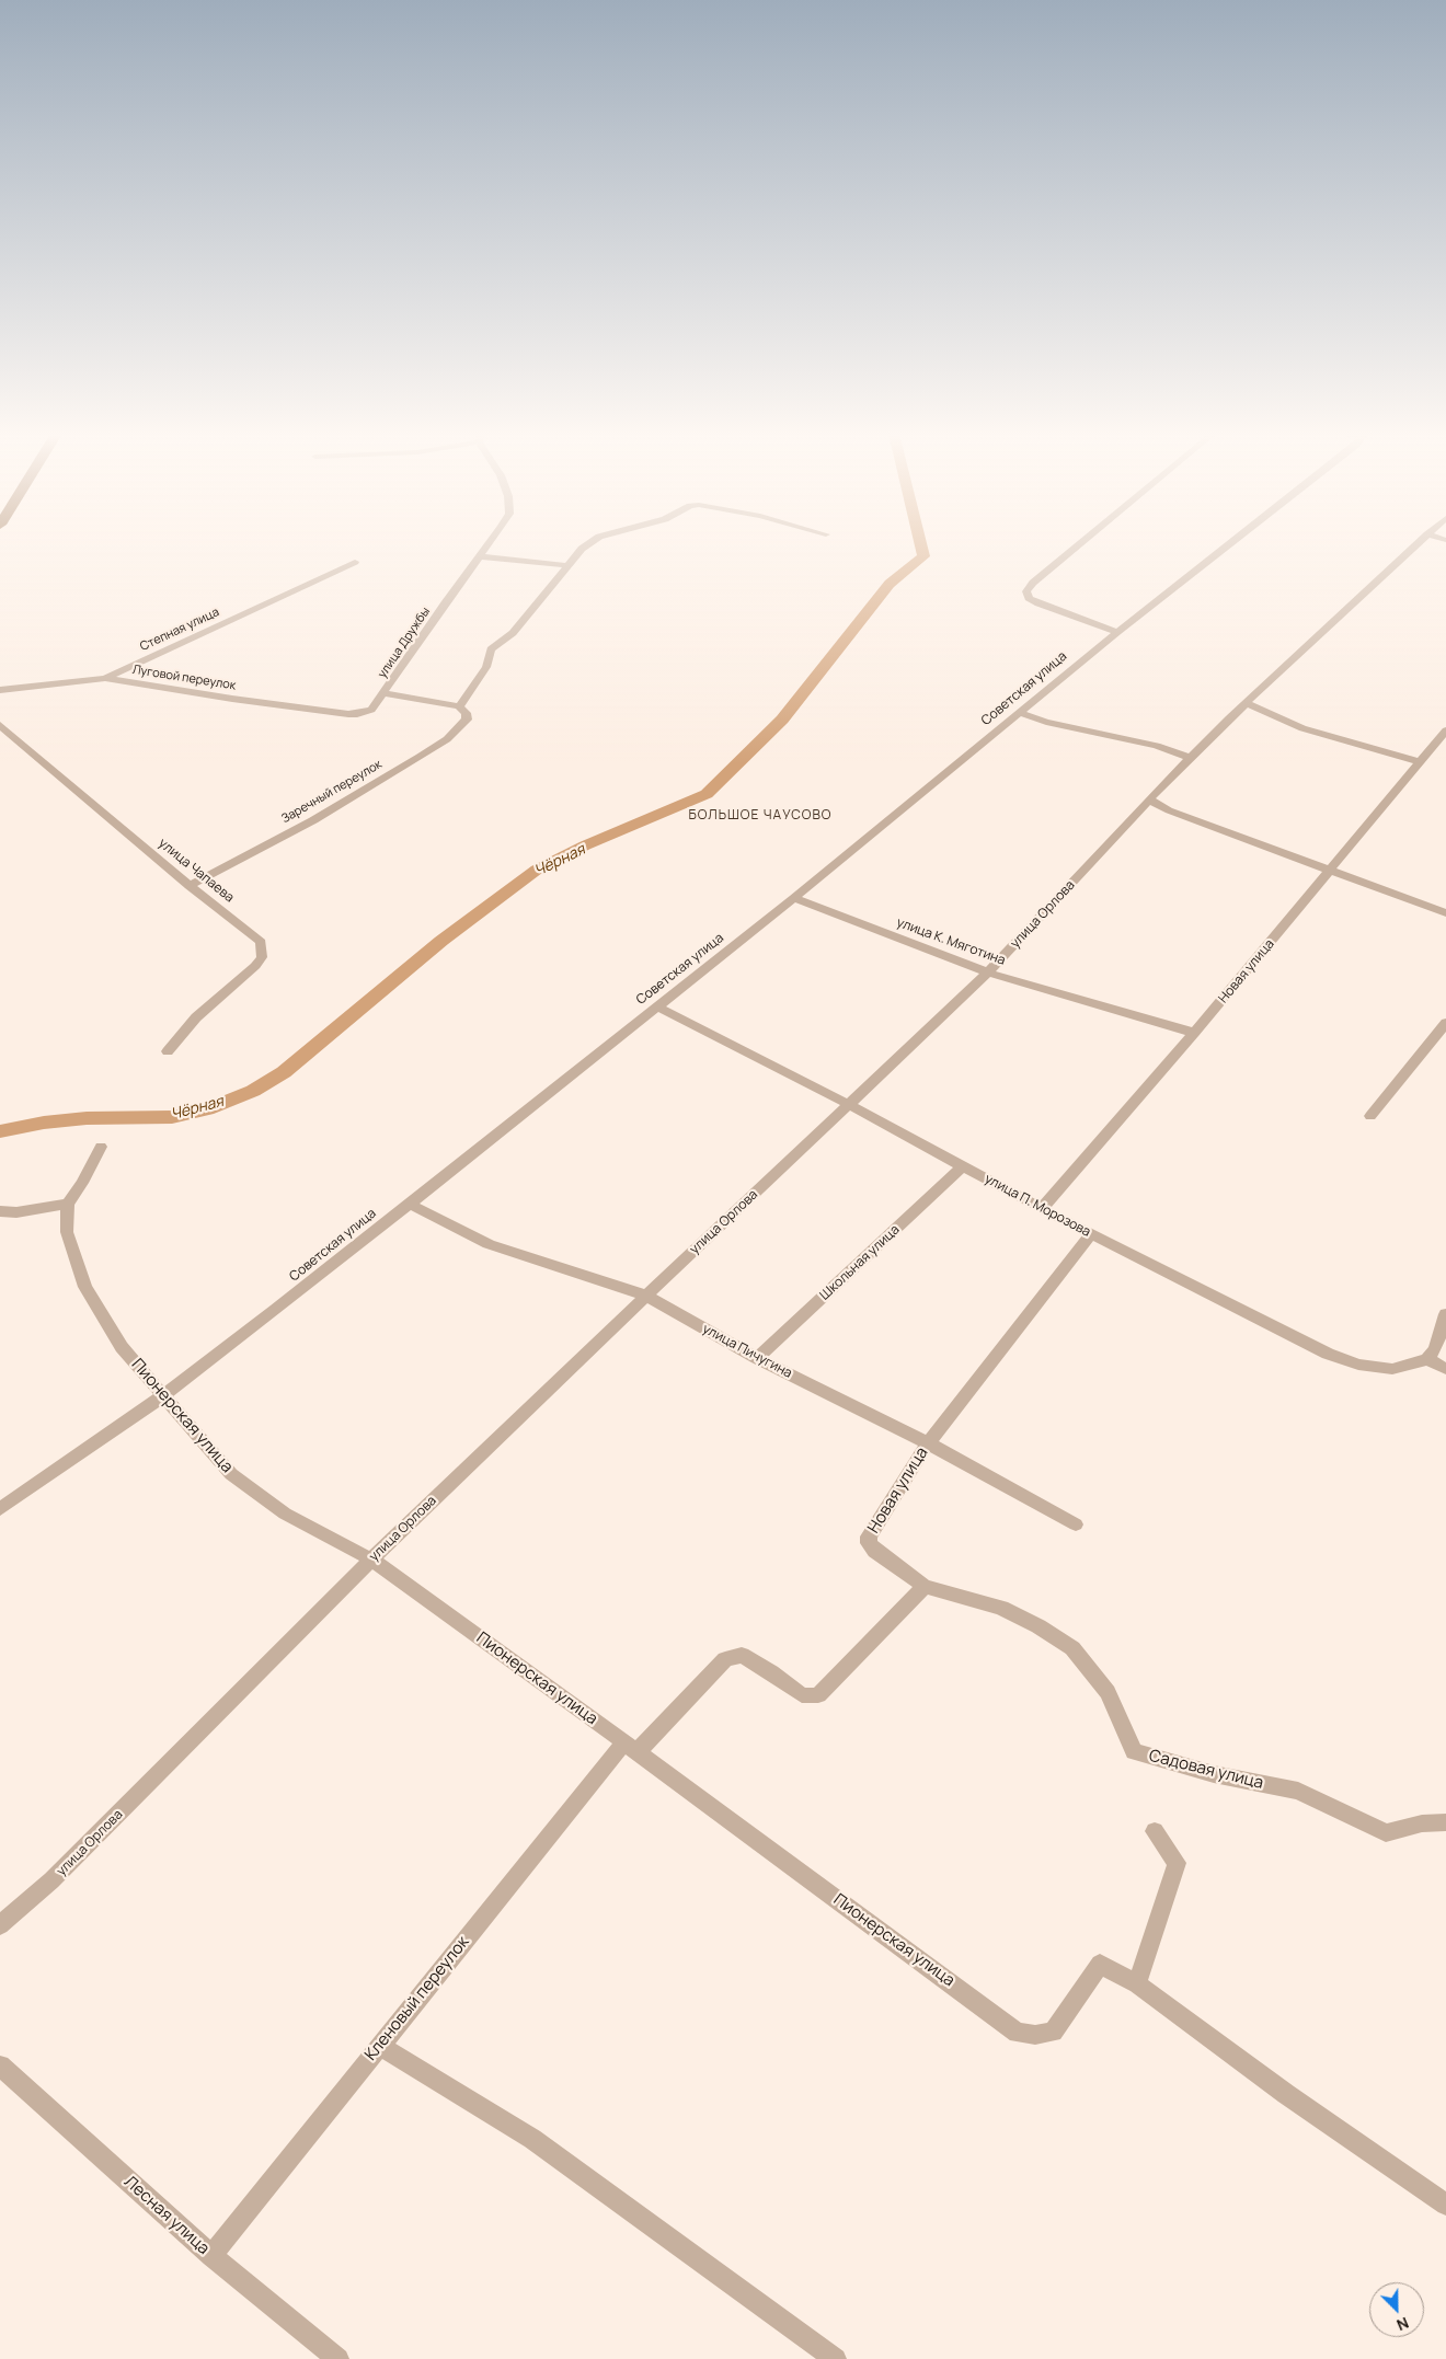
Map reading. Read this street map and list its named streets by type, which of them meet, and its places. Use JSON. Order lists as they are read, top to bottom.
{
  "streets": {
    "street": [
      "Степная улица",
      "улица Дружбы",
      "Луговой переулок",
      "Советская улица",
      "Заречный переулок",
      "улица Чапаева",
      "улица Орлова",
      "улица К. Мяготина",
      "Новая улица",
      "улица П. Морозова",
      "Школьная улица",
      "улица Пичугина",
      "Пионерская улица",
      "Садовая улица",
      "Кленовый переулок",
      "Лесная улица"
    ]
  },
  "crossings": [
    ["Степная улица", "Луговой переулок"],
    ["улица Дружбы", "Луговой переулок"],
    ["Советская улица", "улица К. Мяготина"],
    ["Советская улица", "улица П. Морозова"],
    ["Советская улица", "улица Пичугина"],
    ["Советская улица", "Пионерская улица"],
    ["Заречный переулок", "улица Чапаева"],
    ["улица Орлова", "улица К. Мяготина"],
    ["улица Орлова", "улица П. Морозова"],
    ["улица Орлова", "улица Пичугина"],
    ["улица Орлова", "Пионерская улица"],
    ["улица К. Мяготина", "Новая улица"],
    ["Новая улица", "улица П. Морозова"],
    ["Новая улица", "улица Пичугина"],
    ["Новая улица", "Садовая улица"],
    ["улица П. Морозова", "Школьная улица"],
    ["Школьная улица", "улица Пичугина"],
    ["Пионерская улица", "Кленовый переулок"],
    ["Кленовый переулок", "Лесная улица"]
  ],
  "districts": ["БОЛЬШОЕ ЧАУСОВО"],
  "water": ["Чёрная"],
  "north": "bottom right"
}
